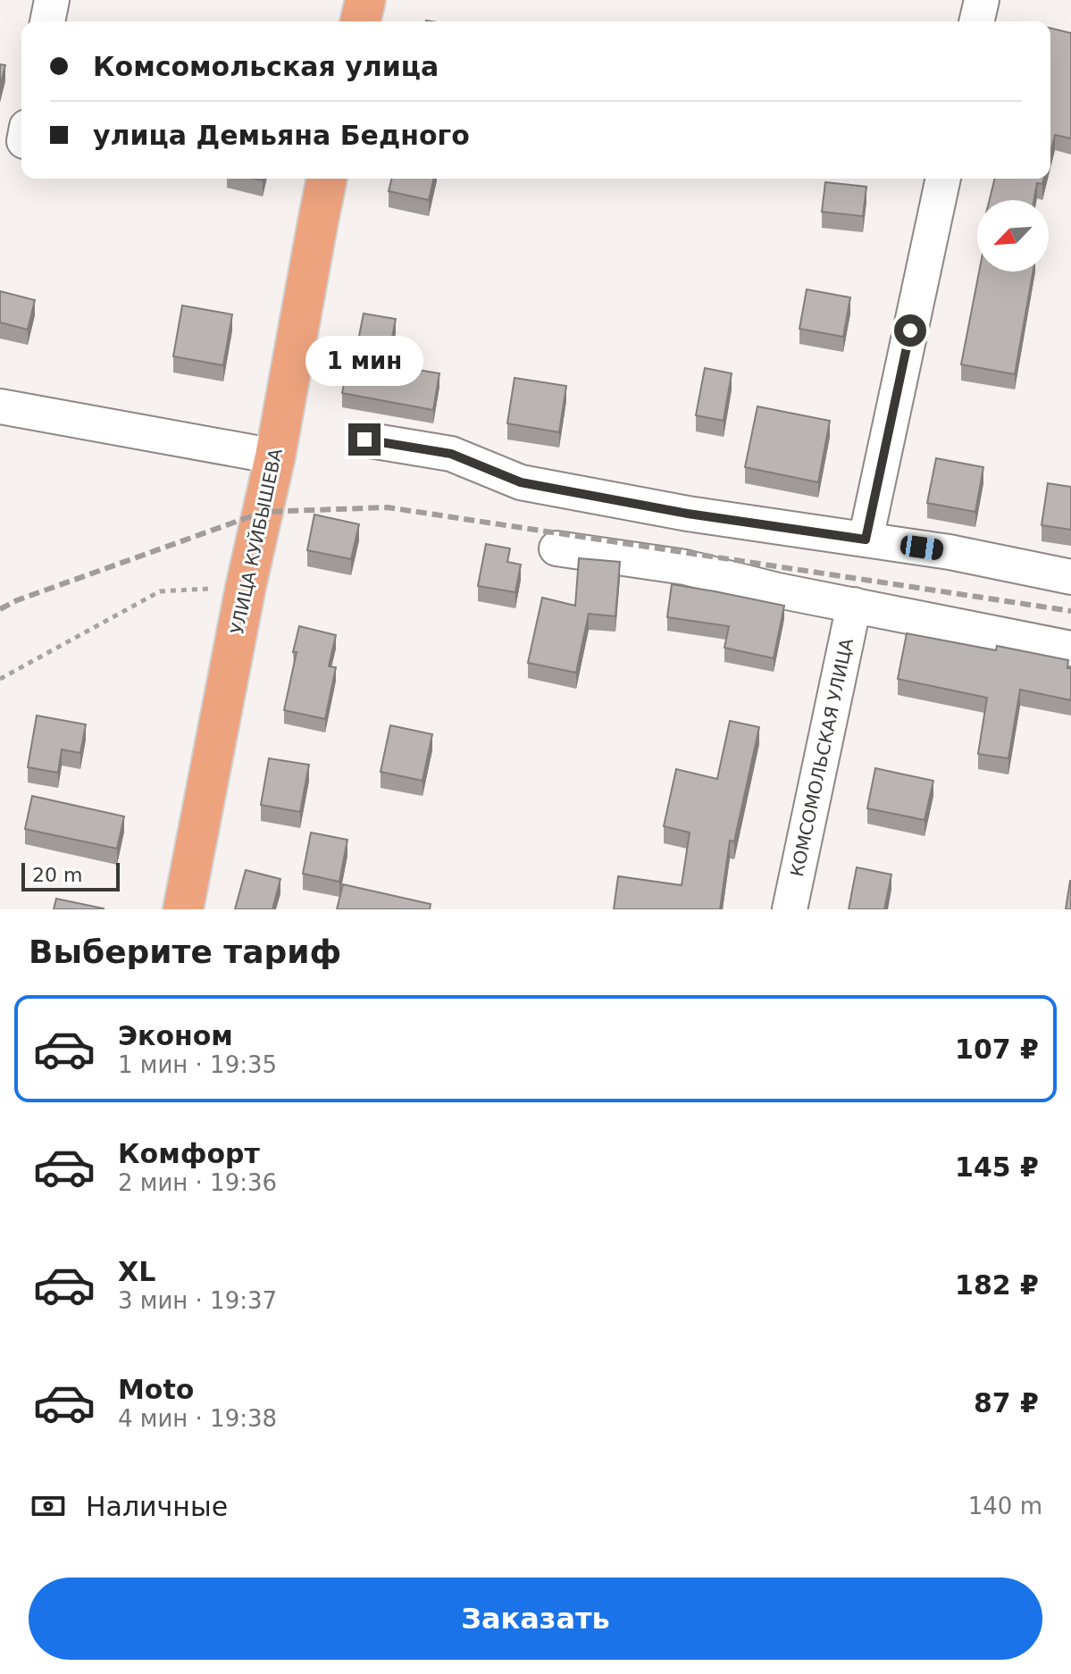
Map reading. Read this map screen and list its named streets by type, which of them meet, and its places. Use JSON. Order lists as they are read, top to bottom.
{
  "streets": {
    "main road": ["УЛИЦА КУЙБЫШЕВА"],
    "street": ["КОМСОМОЛЬСКАЯ УЛИЦА"]
  },
  "scale_bar": "20 m",
  "north": "bottom left",
  "page": {
    "banner": ["Комсомольская улица", "улица Демьяна Бедного"],
    "bubble": "1 мин",
    "scale": "20 m",
    "heading": "Выберите тариф",
    "list": [
      {
        "name": "Эконом",
        "note": "1 мин · 19:35",
        "value": "107 ₽"
      },
      {
        "name": "Комфорт",
        "note": "2 мин · 19:36",
        "value": "145 ₽"
      },
      {
        "name": "XL",
        "note": "3 мин · 19:37",
        "value": "182 ₽"
      },
      {
        "name": "Moto",
        "note": "4 мин · 19:38",
        "value": "87 ₽"
      }
    ],
    "pay": ["Наличные", "140 m"],
    "buttons": "Заказать"
  }
}
